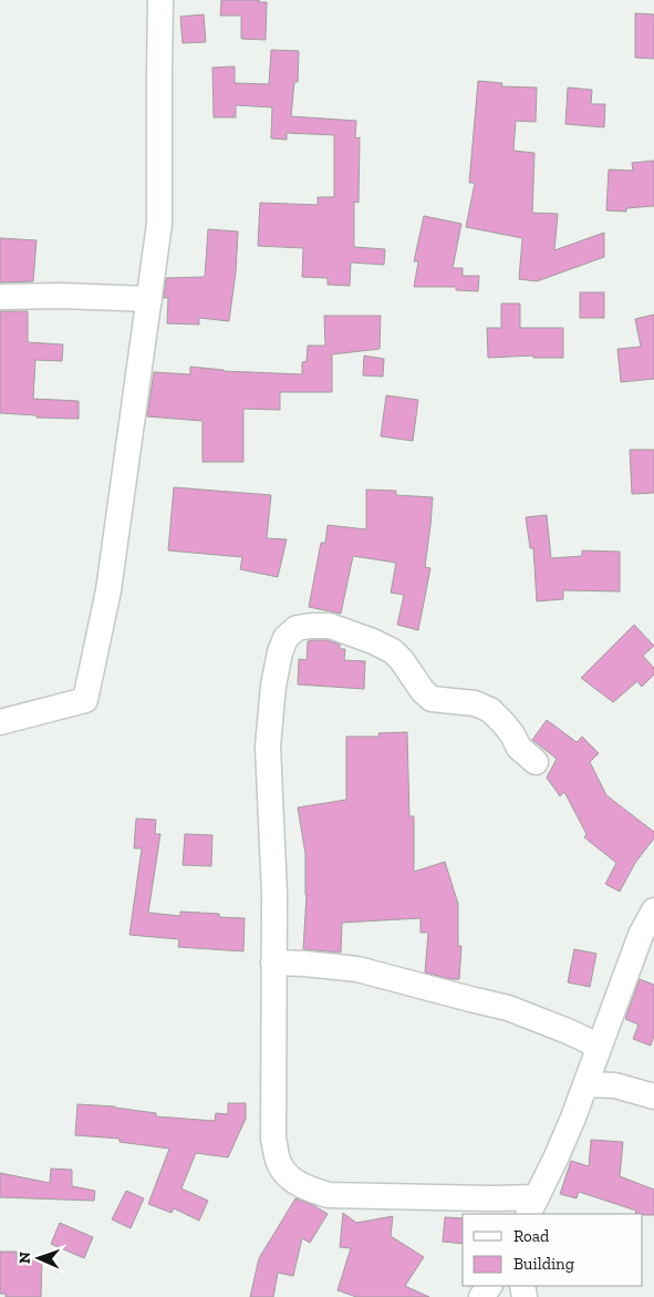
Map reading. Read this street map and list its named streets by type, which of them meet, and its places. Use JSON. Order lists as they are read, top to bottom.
{
  "legend": ["Road", "Building"],
  "north": "left"
}
